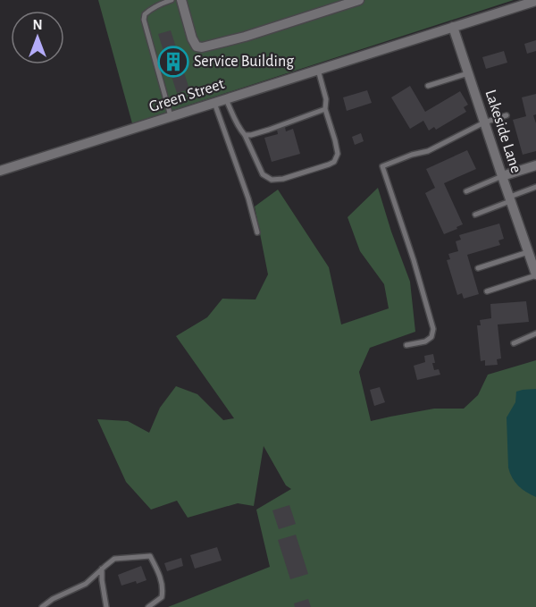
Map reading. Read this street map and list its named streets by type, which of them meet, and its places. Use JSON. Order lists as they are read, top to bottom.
{
  "streets": {
    "street": ["Green Street", "Lakeside Lane"]
  },
  "crossings": [
    ["Green Street", "Lakeside Lane"]
  ],
  "places": {
    "building": ["Service Building"]
  },
  "north": "top"
}
